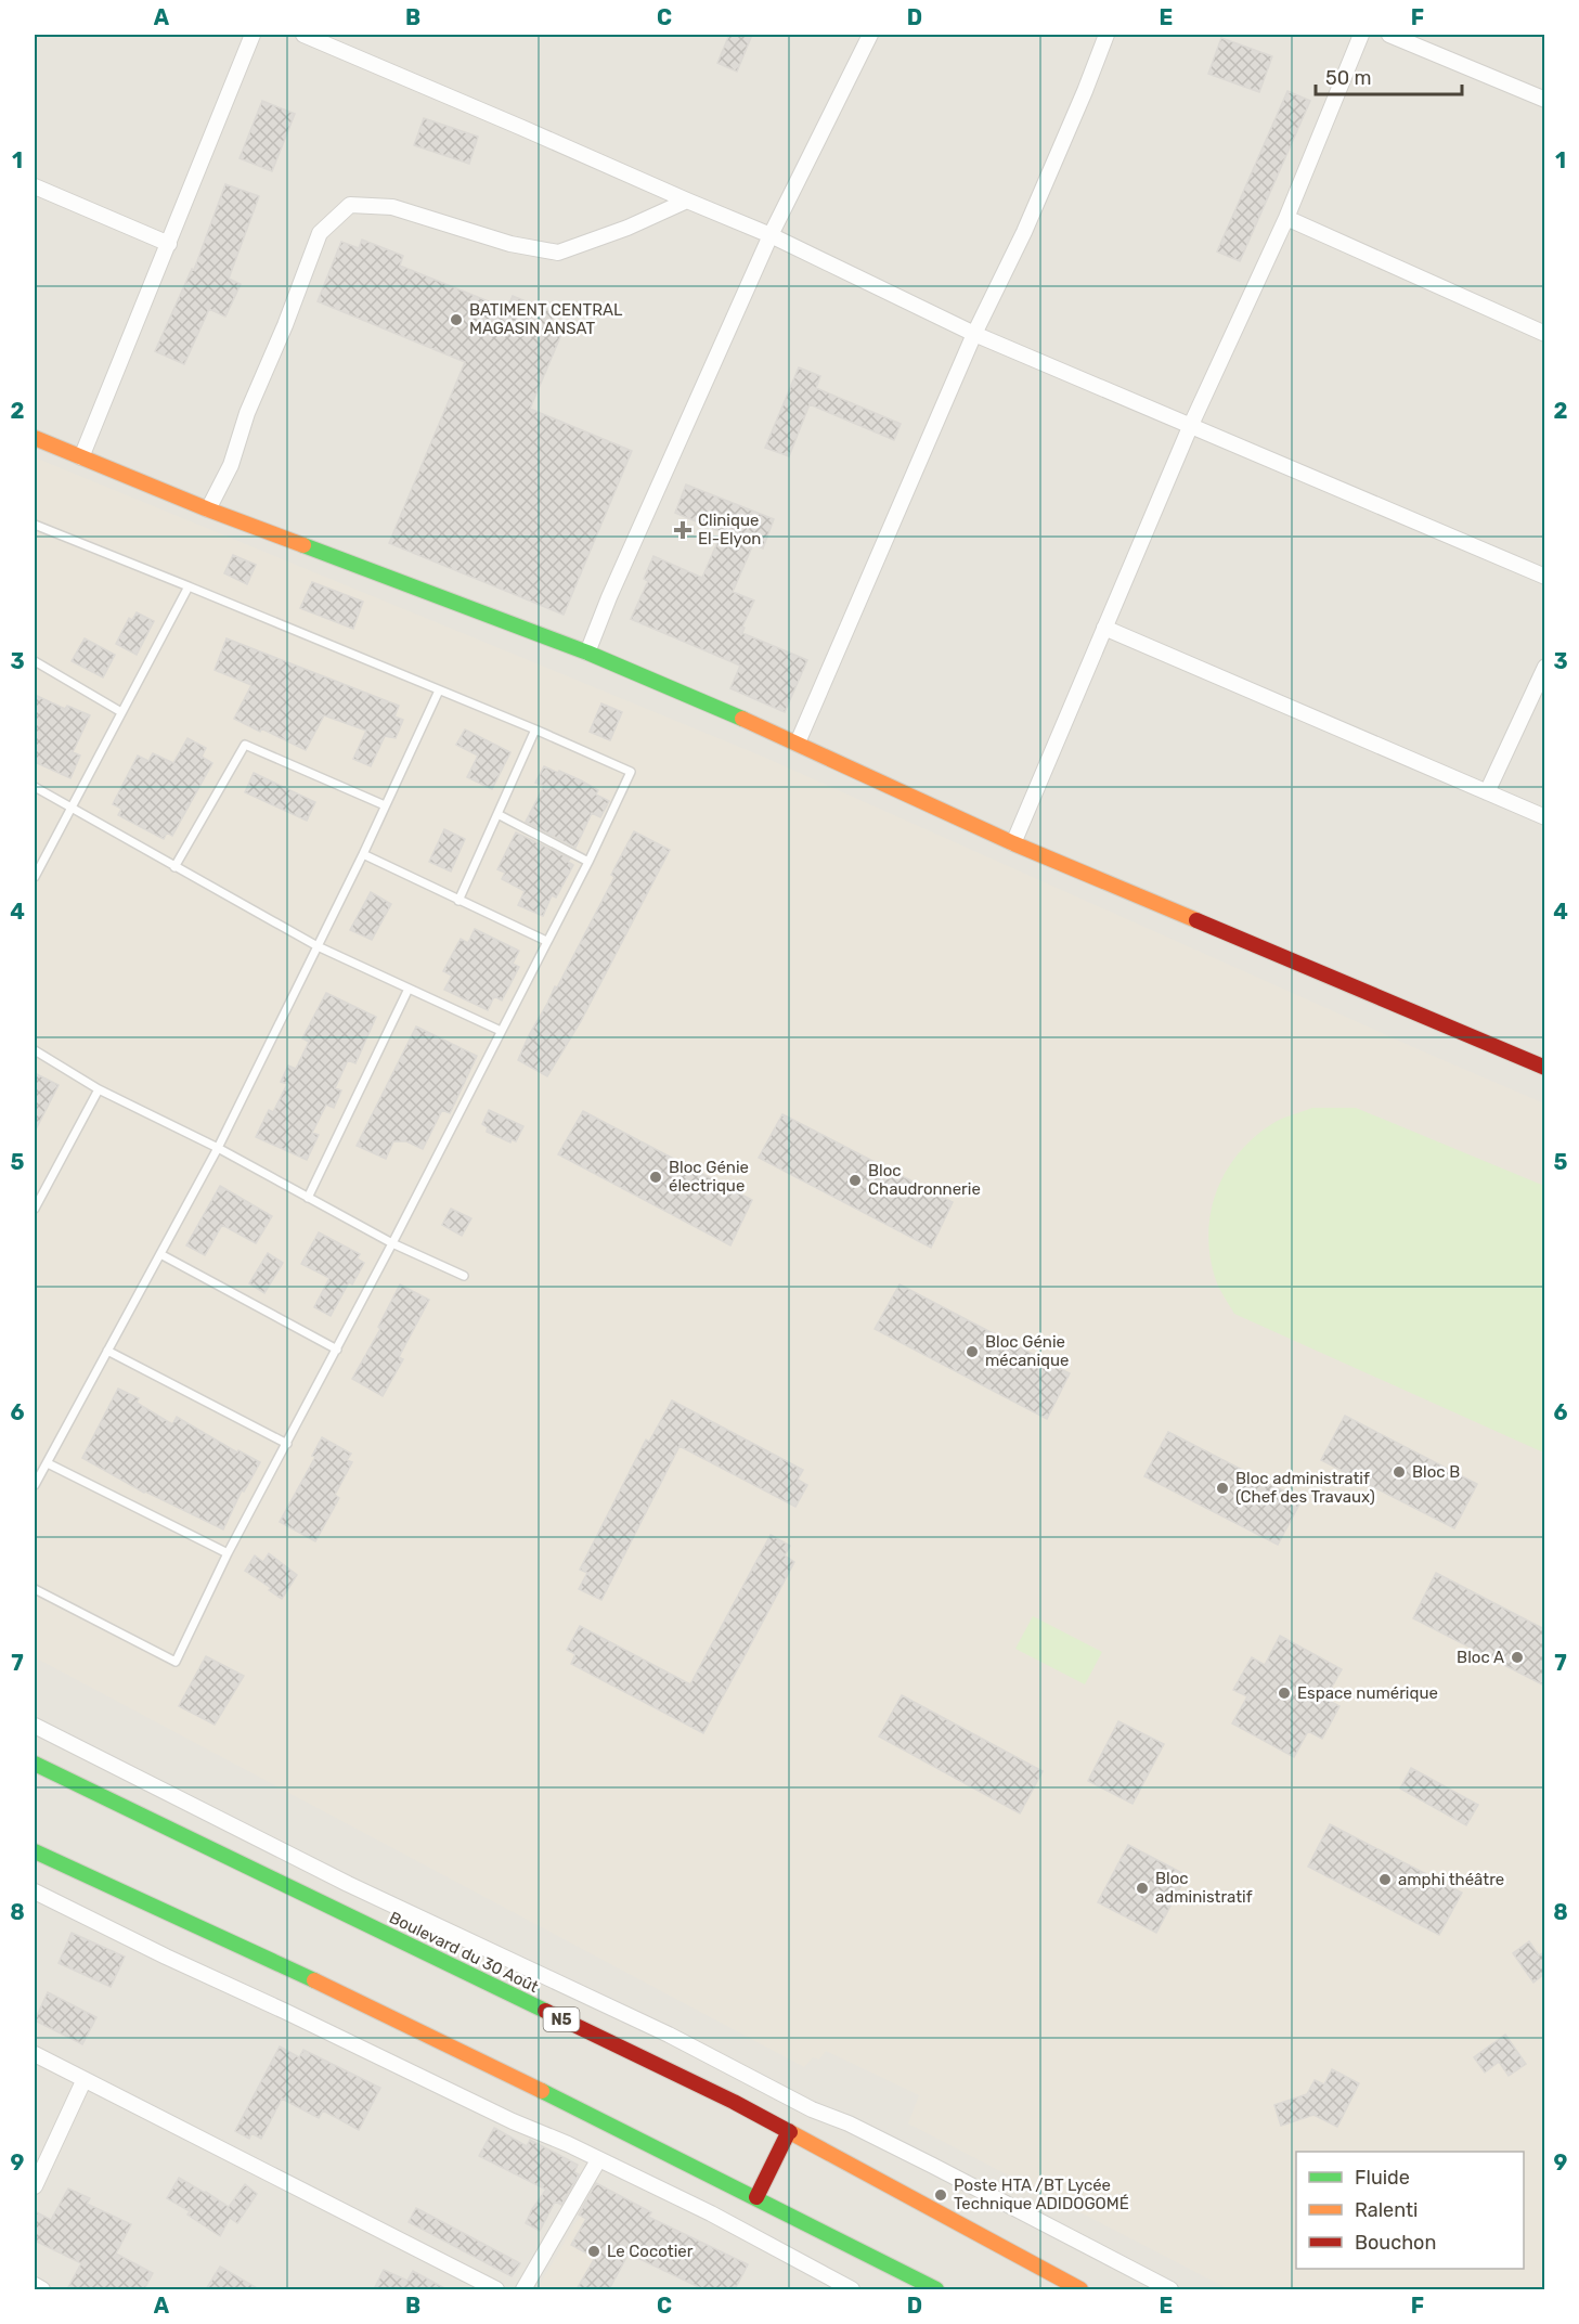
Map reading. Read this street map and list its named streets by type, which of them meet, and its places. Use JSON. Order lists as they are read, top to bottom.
{
  "streets": {
    "main road": ["Boulevard du 30 Août", "N5"]
  },
  "places": {
    "other": [
      "BATIMENT CENTRAL MAGASIN ANSAT",
      "Bloc Génie électrique",
      "Bloc Chaudronnerie",
      "Bloc Génie mécanique",
      "Bloc B",
      "Bloc administratif (Chef des Travaux)",
      "Bloc A",
      "Espace numérique",
      "amphi théâtre",
      "Bloc administratif",
      "Poste HTA /BT Lycée Technique ADIDOGOMÉ",
      "Le Cocotier"
    ],
    "health": ["Clinique El-Elyon"]
  },
  "legend": ["Fluide", "Ralenti", "Bouchon"],
  "scale_bar": "50 m",
  "grid": {
    "columns": [
      "A",
      "B",
      "C",
      "D",
      "E",
      "F"
    ],
    "rows": [
      "1",
      "2",
      "3",
      "4",
      "5",
      "6",
      "7",
      "8",
      "9"
    ]
  }
}
